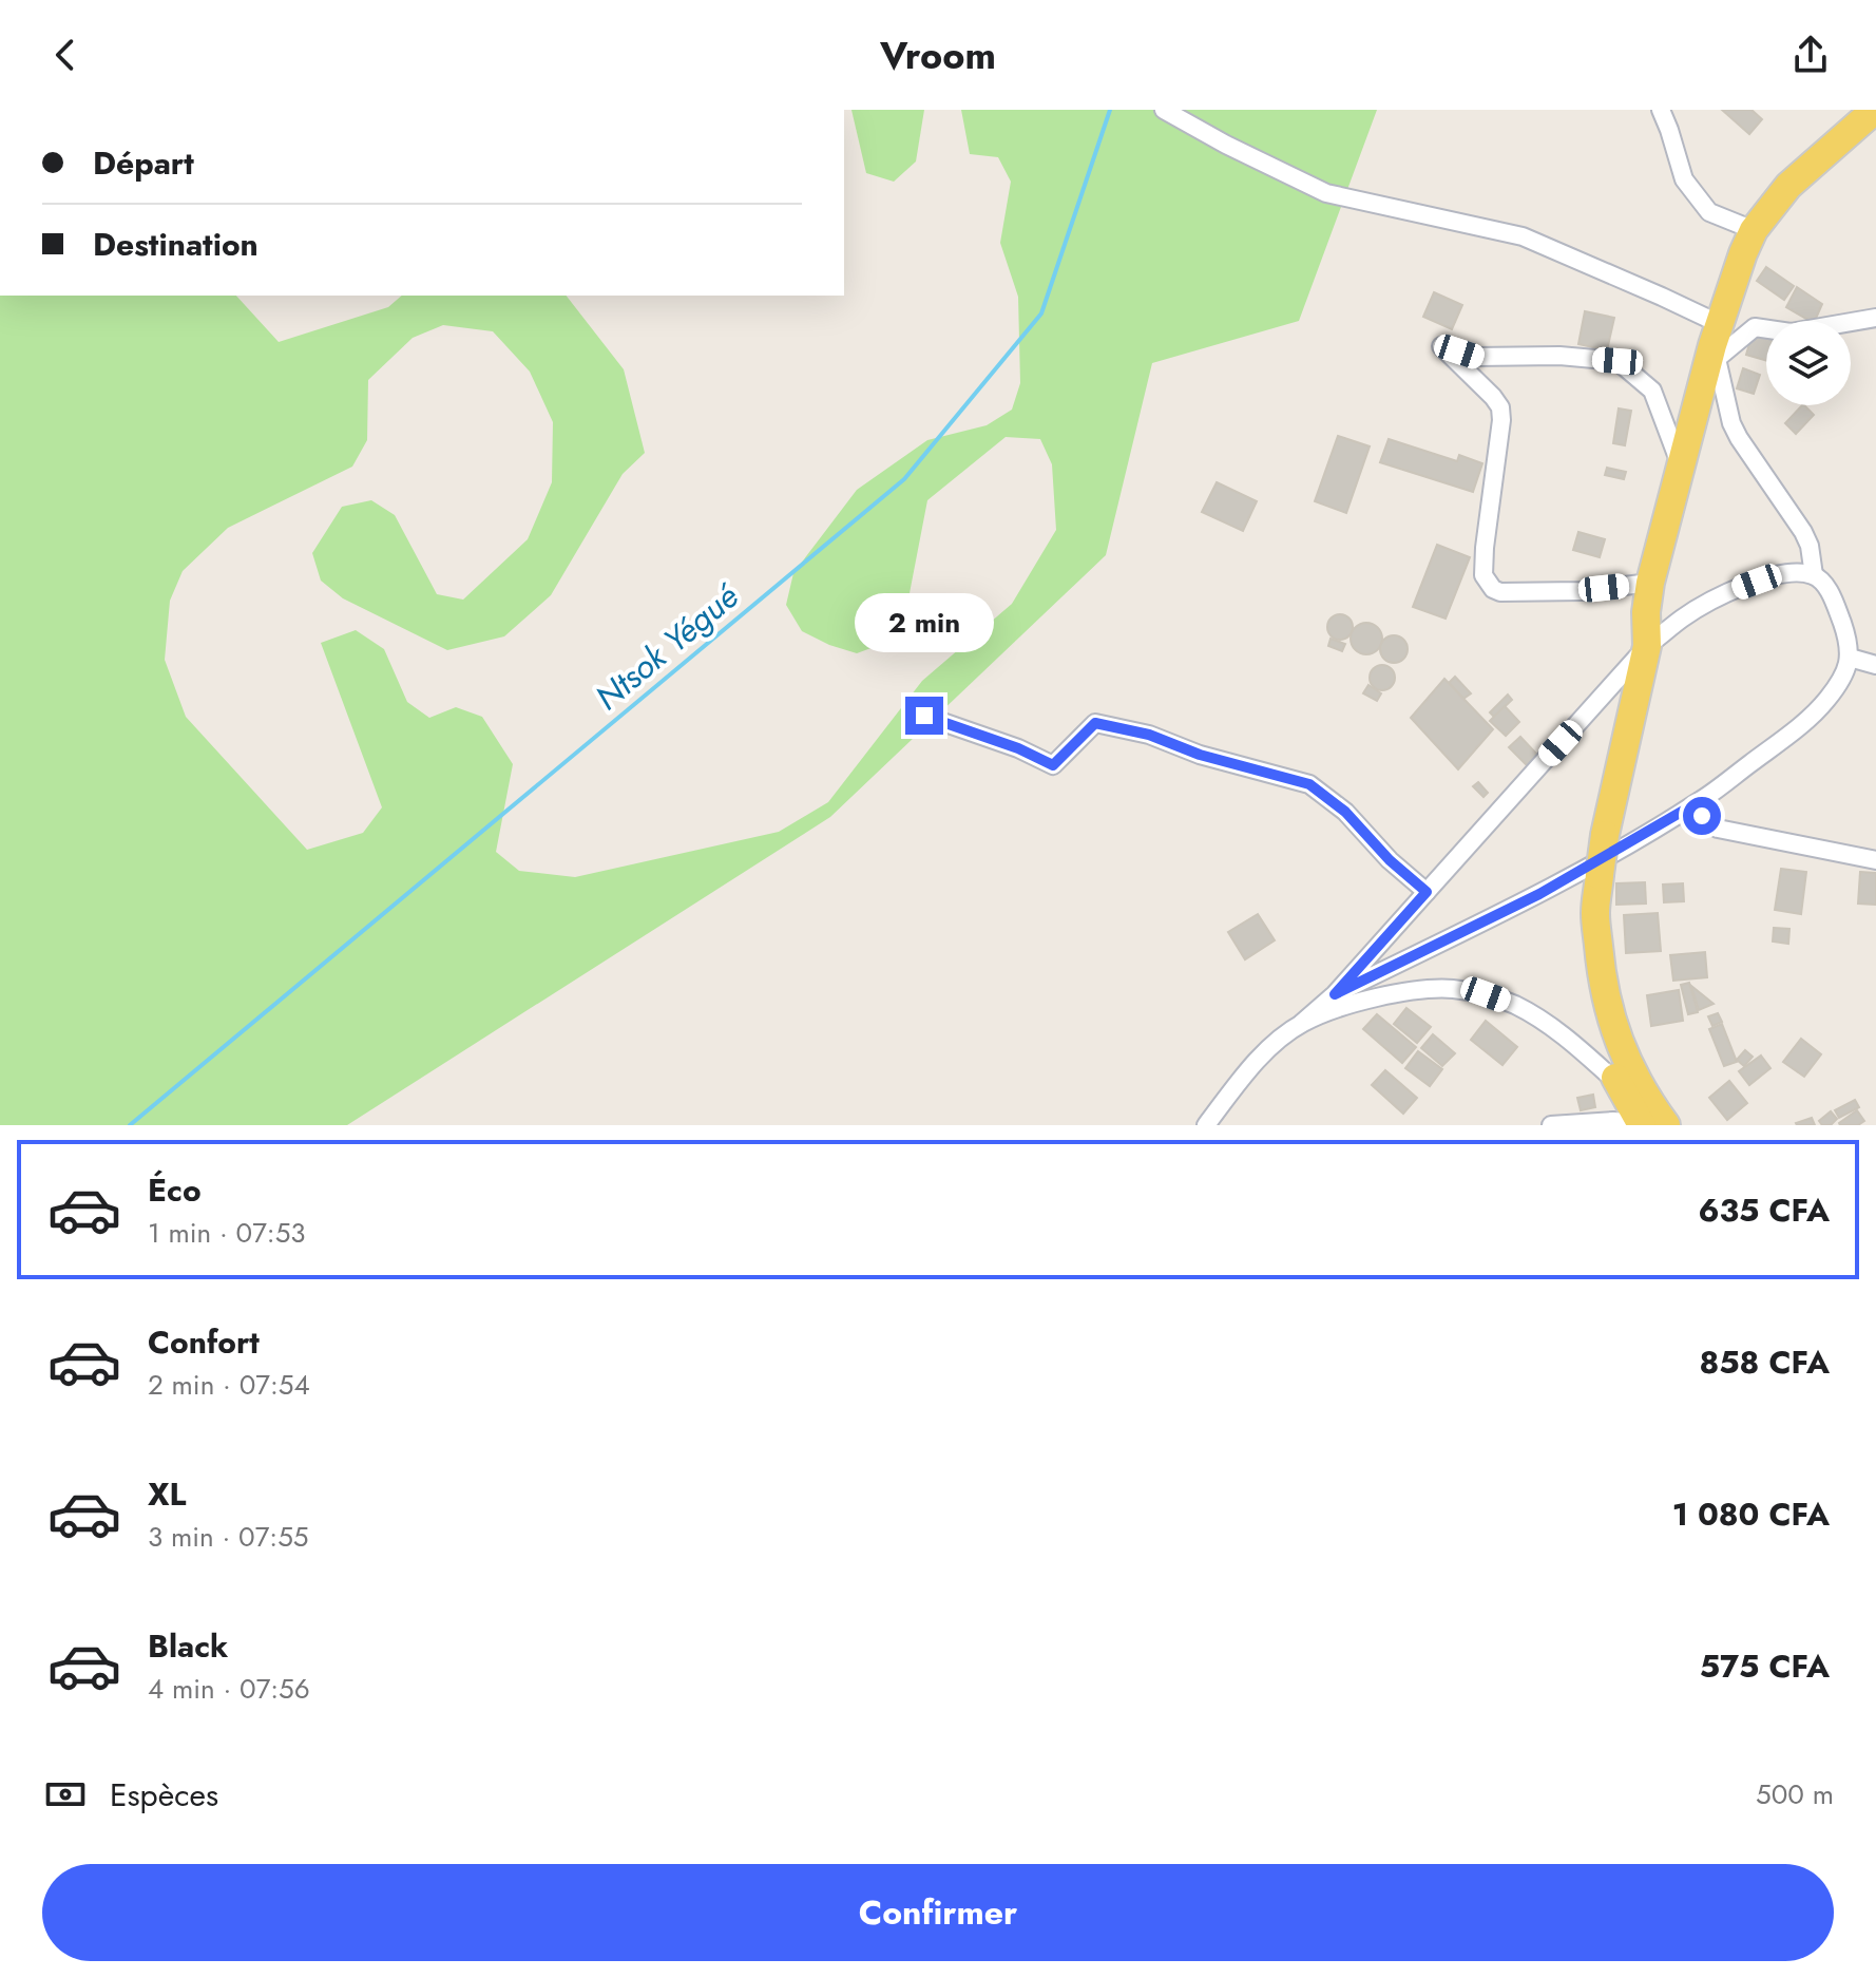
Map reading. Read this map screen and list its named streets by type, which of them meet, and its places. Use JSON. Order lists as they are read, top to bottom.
{
  "water": ["Ntsok Yégué"],
  "page": {
    "header": "Vroom",
    "banner": ["Départ", "Destination"],
    "bubble": "2 min",
    "list": [
      {
        "name": "Éco",
        "note": "1 min · 07:53",
        "value": "635 CFA"
      },
      {
        "name": "Confort",
        "note": "2 min · 07:54",
        "value": "858 CFA"
      },
      {
        "name": "XL",
        "note": "3 min · 07:55",
        "value": "1 080 CFA"
      },
      {
        "name": "Black",
        "note": "4 min · 07:56",
        "value": "575 CFA"
      }
    ],
    "pay": ["Espèces", "500 m"],
    "buttons": "Confirmer"
  }
}
